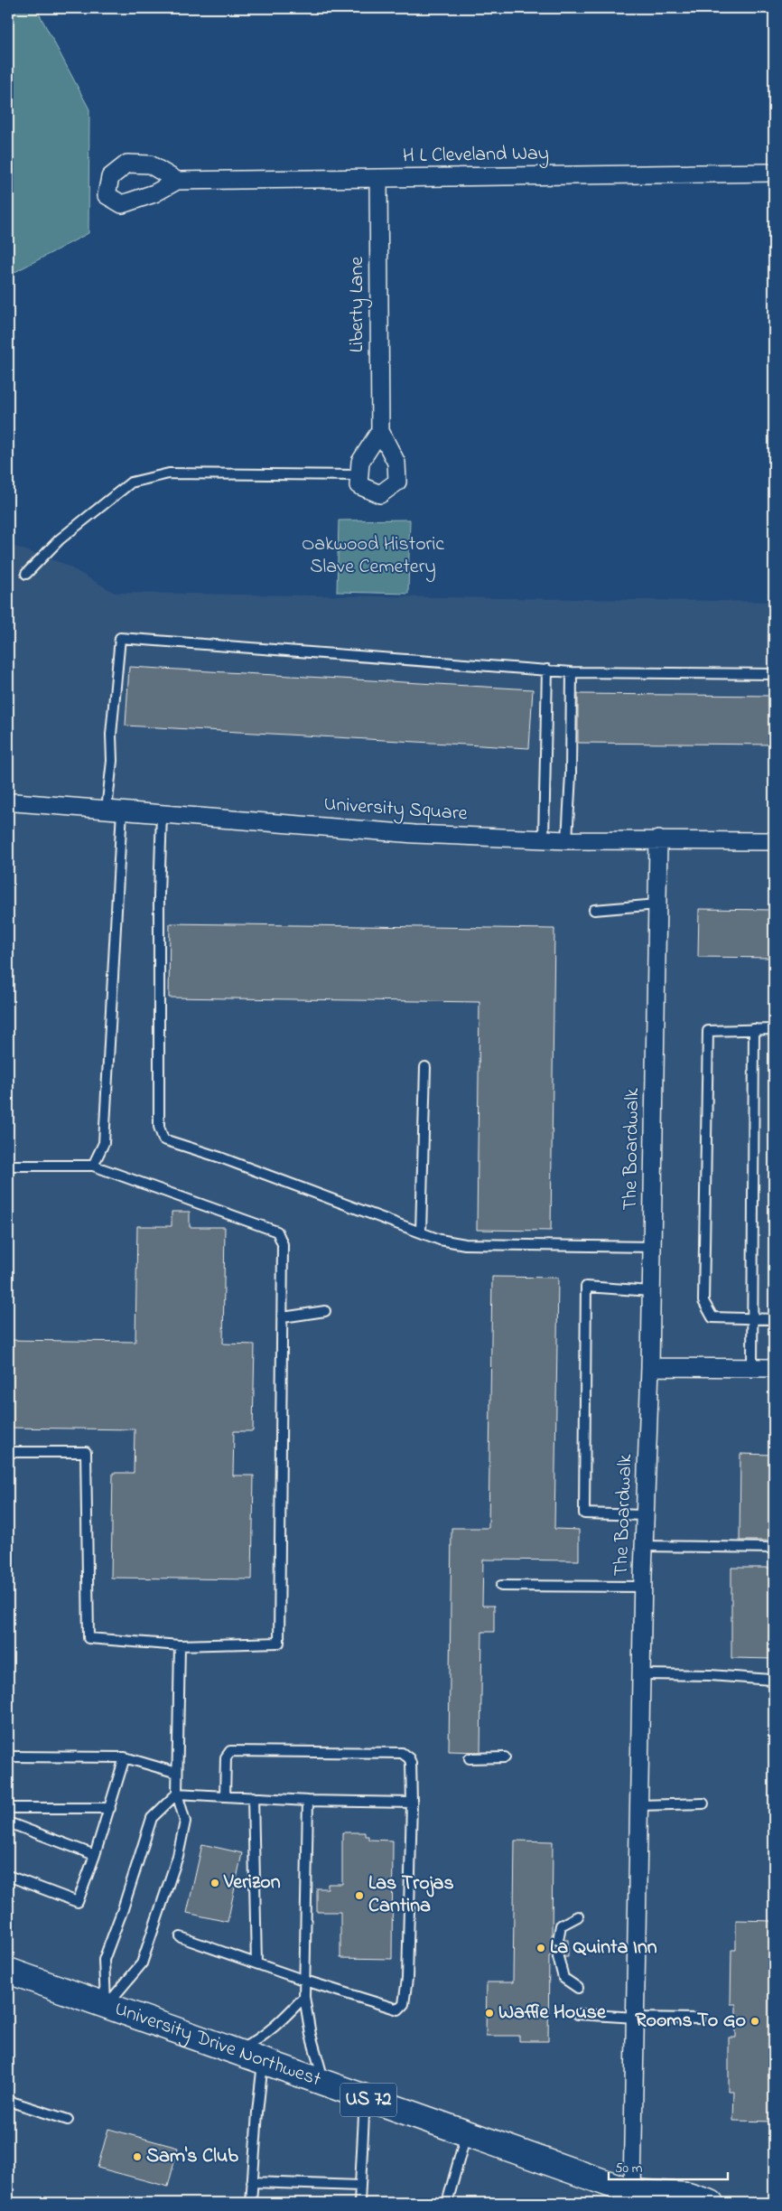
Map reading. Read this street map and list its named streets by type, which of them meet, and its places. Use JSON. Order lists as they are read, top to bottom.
{
  "streets": {
    "highway": ["University Drive Northwest", "US 72"],
    "street": [
      "H L Cleveland Way",
      "Liberty Lane",
      "University Square",
      "The Boardwalk"
    ]
  },
  "crossings": [
    ["H L Cleveland Way", "Liberty Lane"],
    ["University Square", "The Boardwalk"],
    ["The Boardwalk", "University Drive Northwest"]
  ],
  "parks": ["Oakwood Historic Slave Cemetery"],
  "places": [
    "Verizon",
    "Las Trojas Cantina",
    "La Quinta Inn",
    "Waffle House",
    "Rooms To Go",
    "Sam's Club"
  ],
  "scale_bar": "50 m"
}
